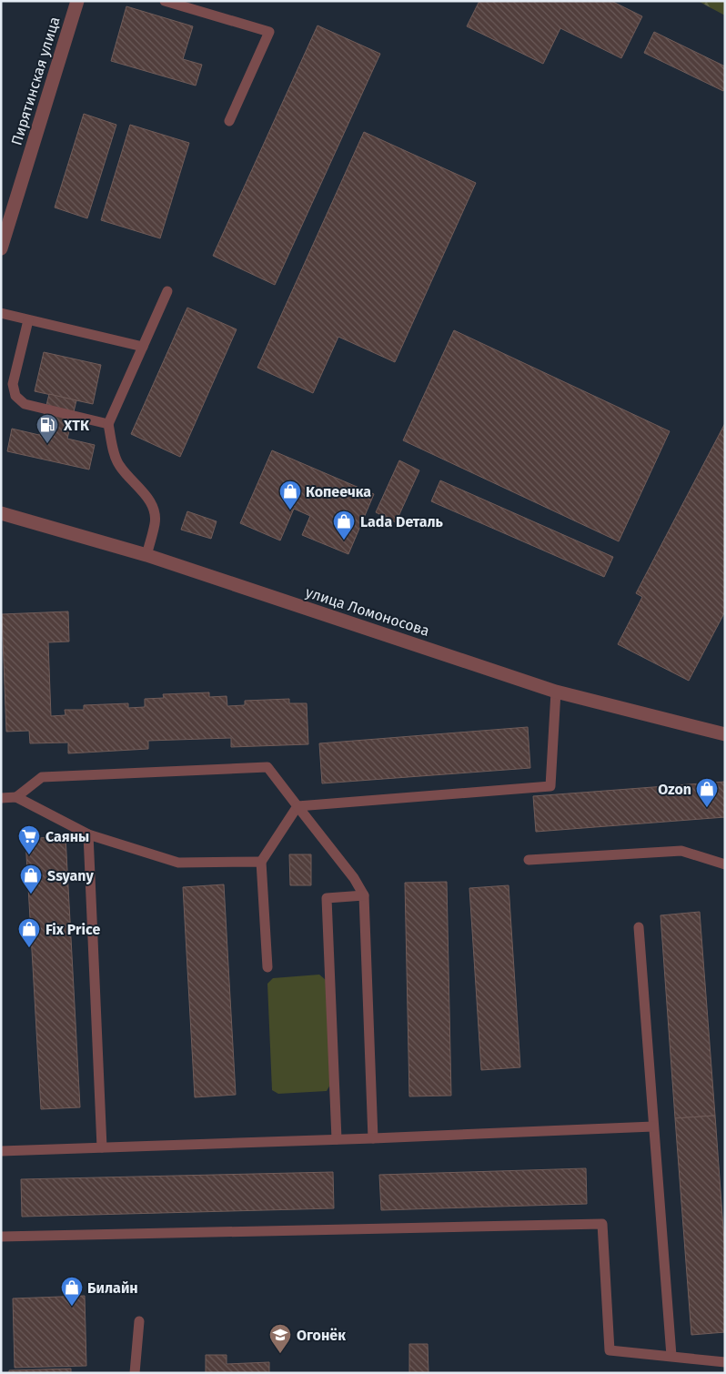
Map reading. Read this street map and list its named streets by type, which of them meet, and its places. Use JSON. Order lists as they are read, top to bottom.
{
  "streets": {
    "street": ["Пирятинская улица", "улица Ломоносова"]
  },
  "places": {
    "fuel station": ["ХТК"],
    "shop": [
      "Копеечка",
      "Lada Dеталь",
      "Ozon",
      "Ssyany",
      "Fix Price",
      "Билайн"
    ],
    "supermarket": ["Саяны"],
    "school or university": ["Огонёк"]
  }
}
